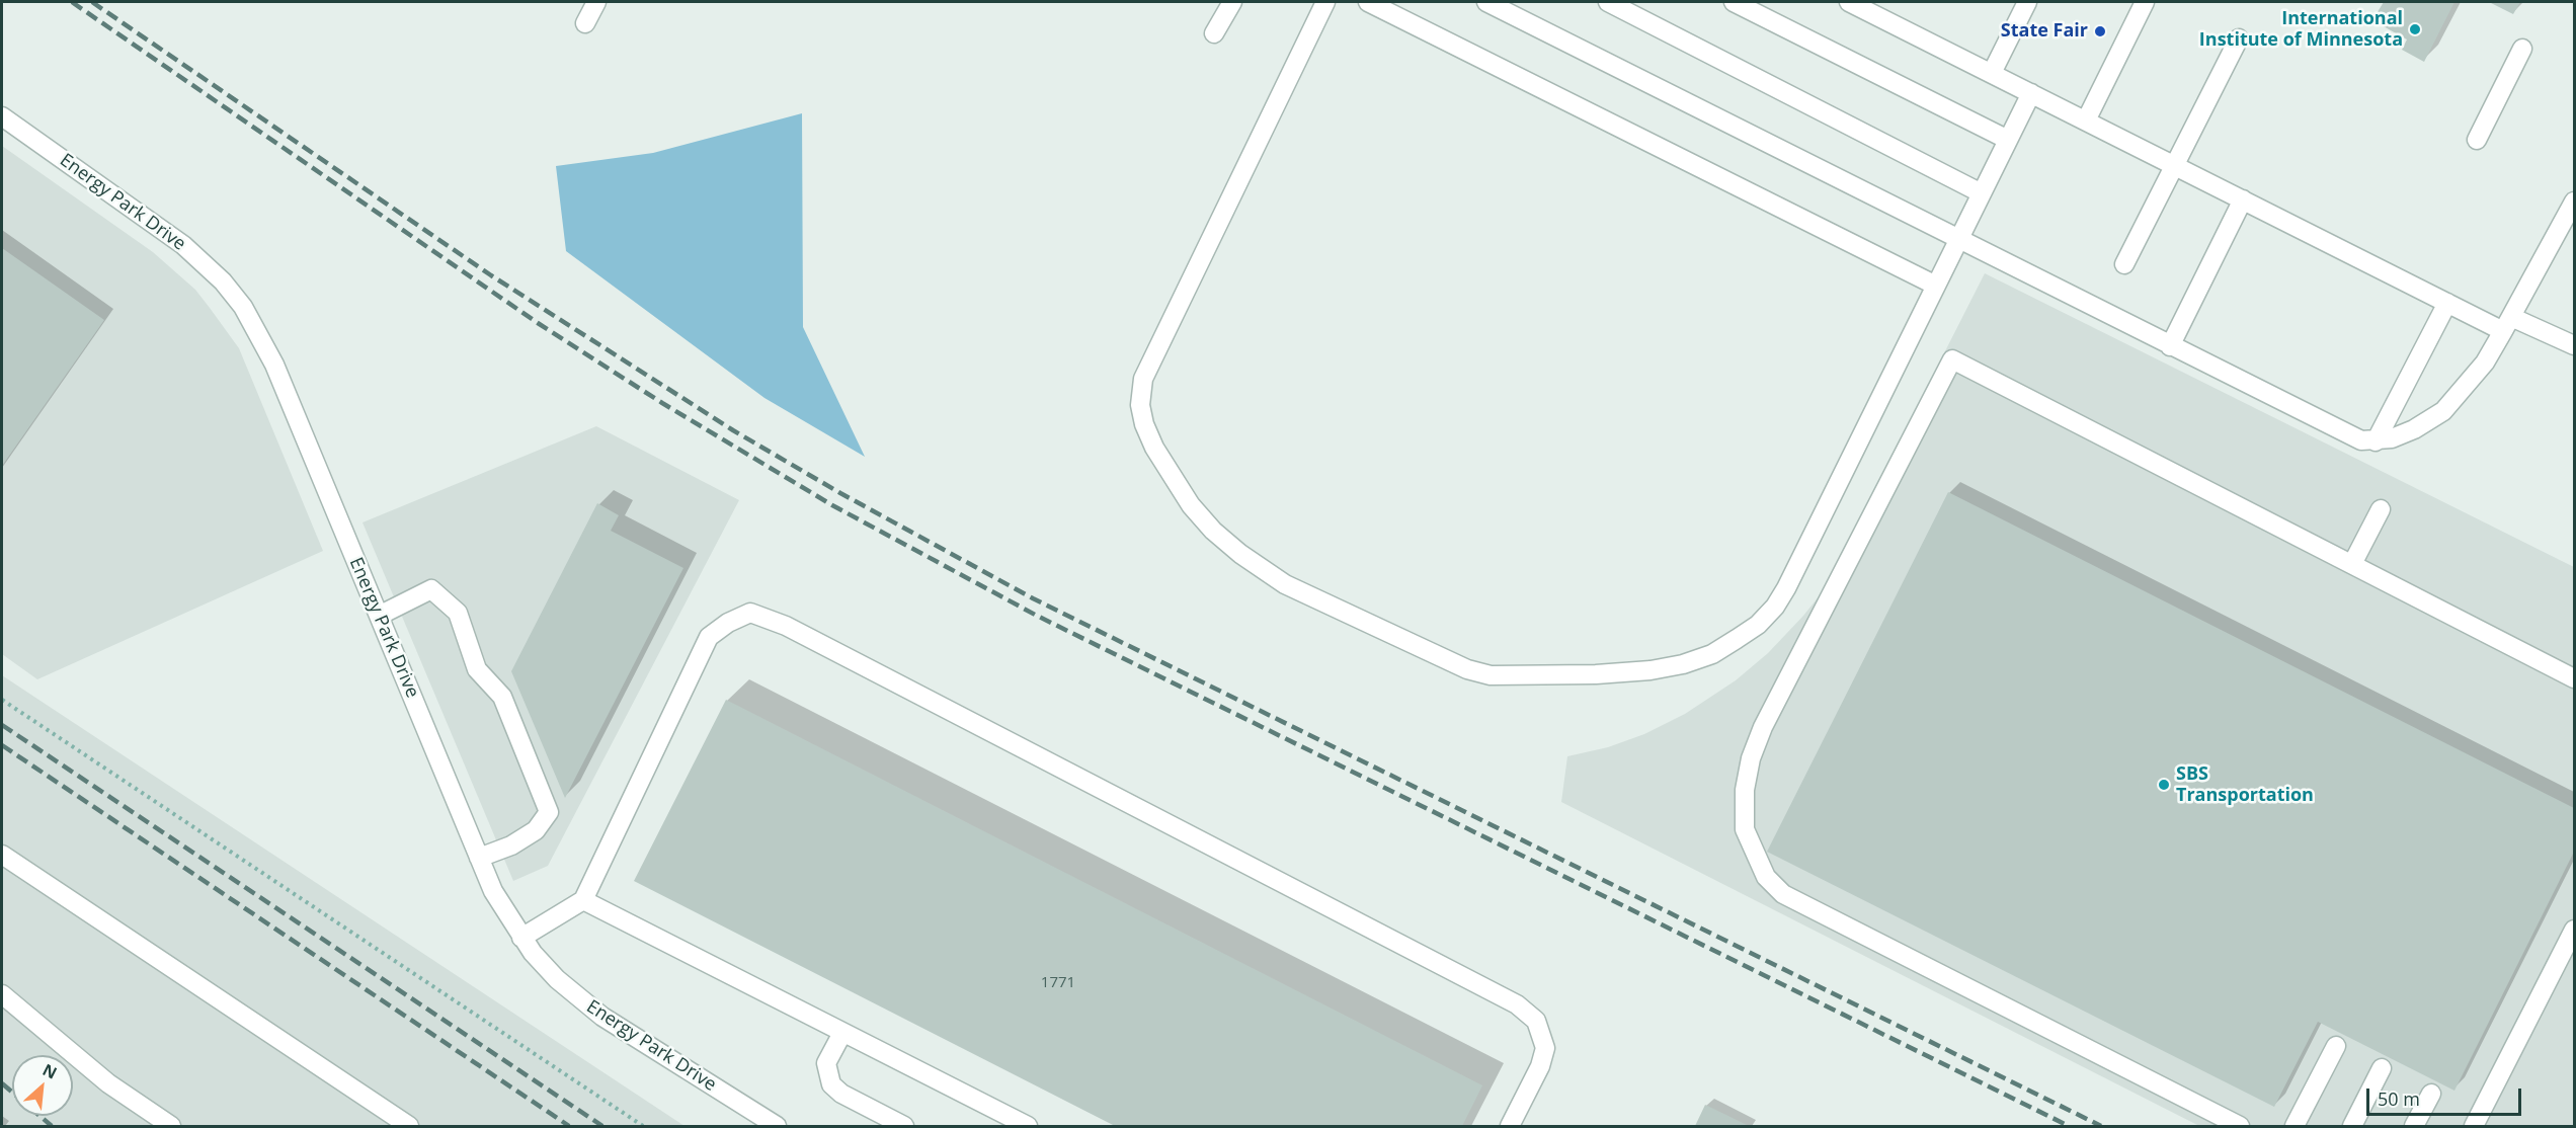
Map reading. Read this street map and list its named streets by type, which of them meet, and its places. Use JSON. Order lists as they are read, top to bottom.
{
  "streets": {
    "street": ["Energy Park Drive"]
  },
  "places": ["International Institute of Minnesota", "State Fair", "SBS Transportation"],
  "house_numbers": ["1771"],
  "scale_bar": "50 m",
  "north": "top right"
}
